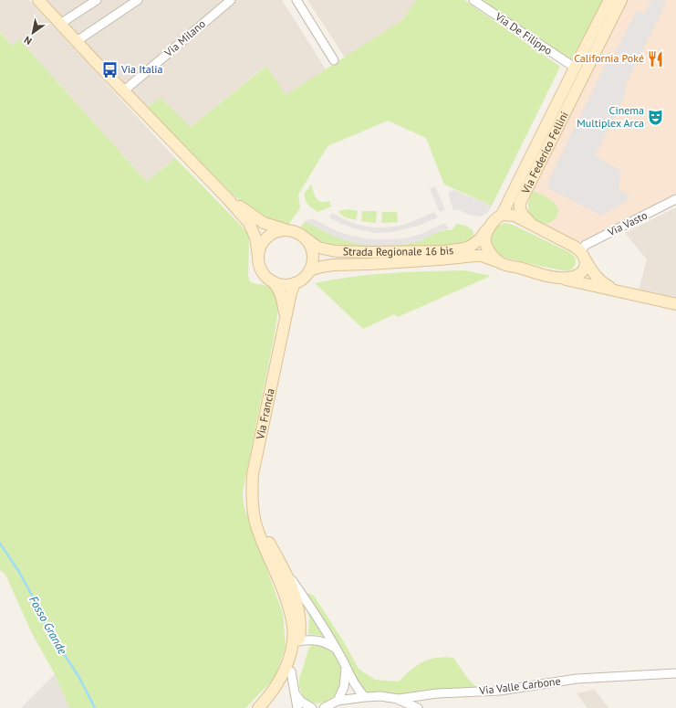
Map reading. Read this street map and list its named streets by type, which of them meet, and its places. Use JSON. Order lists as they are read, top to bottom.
{
  "streets": {
    "main road": ["Via Federico Fellini", "Strada Regionale 16 bis", "Via Francia"],
    "street": [
      "Via De Filippo",
      "Via Milano",
      "Via Vasto",
      "Via Valle Carbone"
    ]
  },
  "crossings": [
    ["Via De Filippo", "Via Federico Fellini"],
    ["Via Federico Fellini", "Strada Regionale 16 bis"],
    ["Strada Regionale 16 bis", "Via Francia"],
    ["Via Francia", "Via Valle Carbone"]
  ],
  "water": ["Fosso Grande"],
  "places": {
    "restaurant": ["California Poké"],
    "bus stop": ["Via Italia"],
    "theatre": ["Cinema Multiplex Arca"]
  },
  "north": "bottom left"
}
